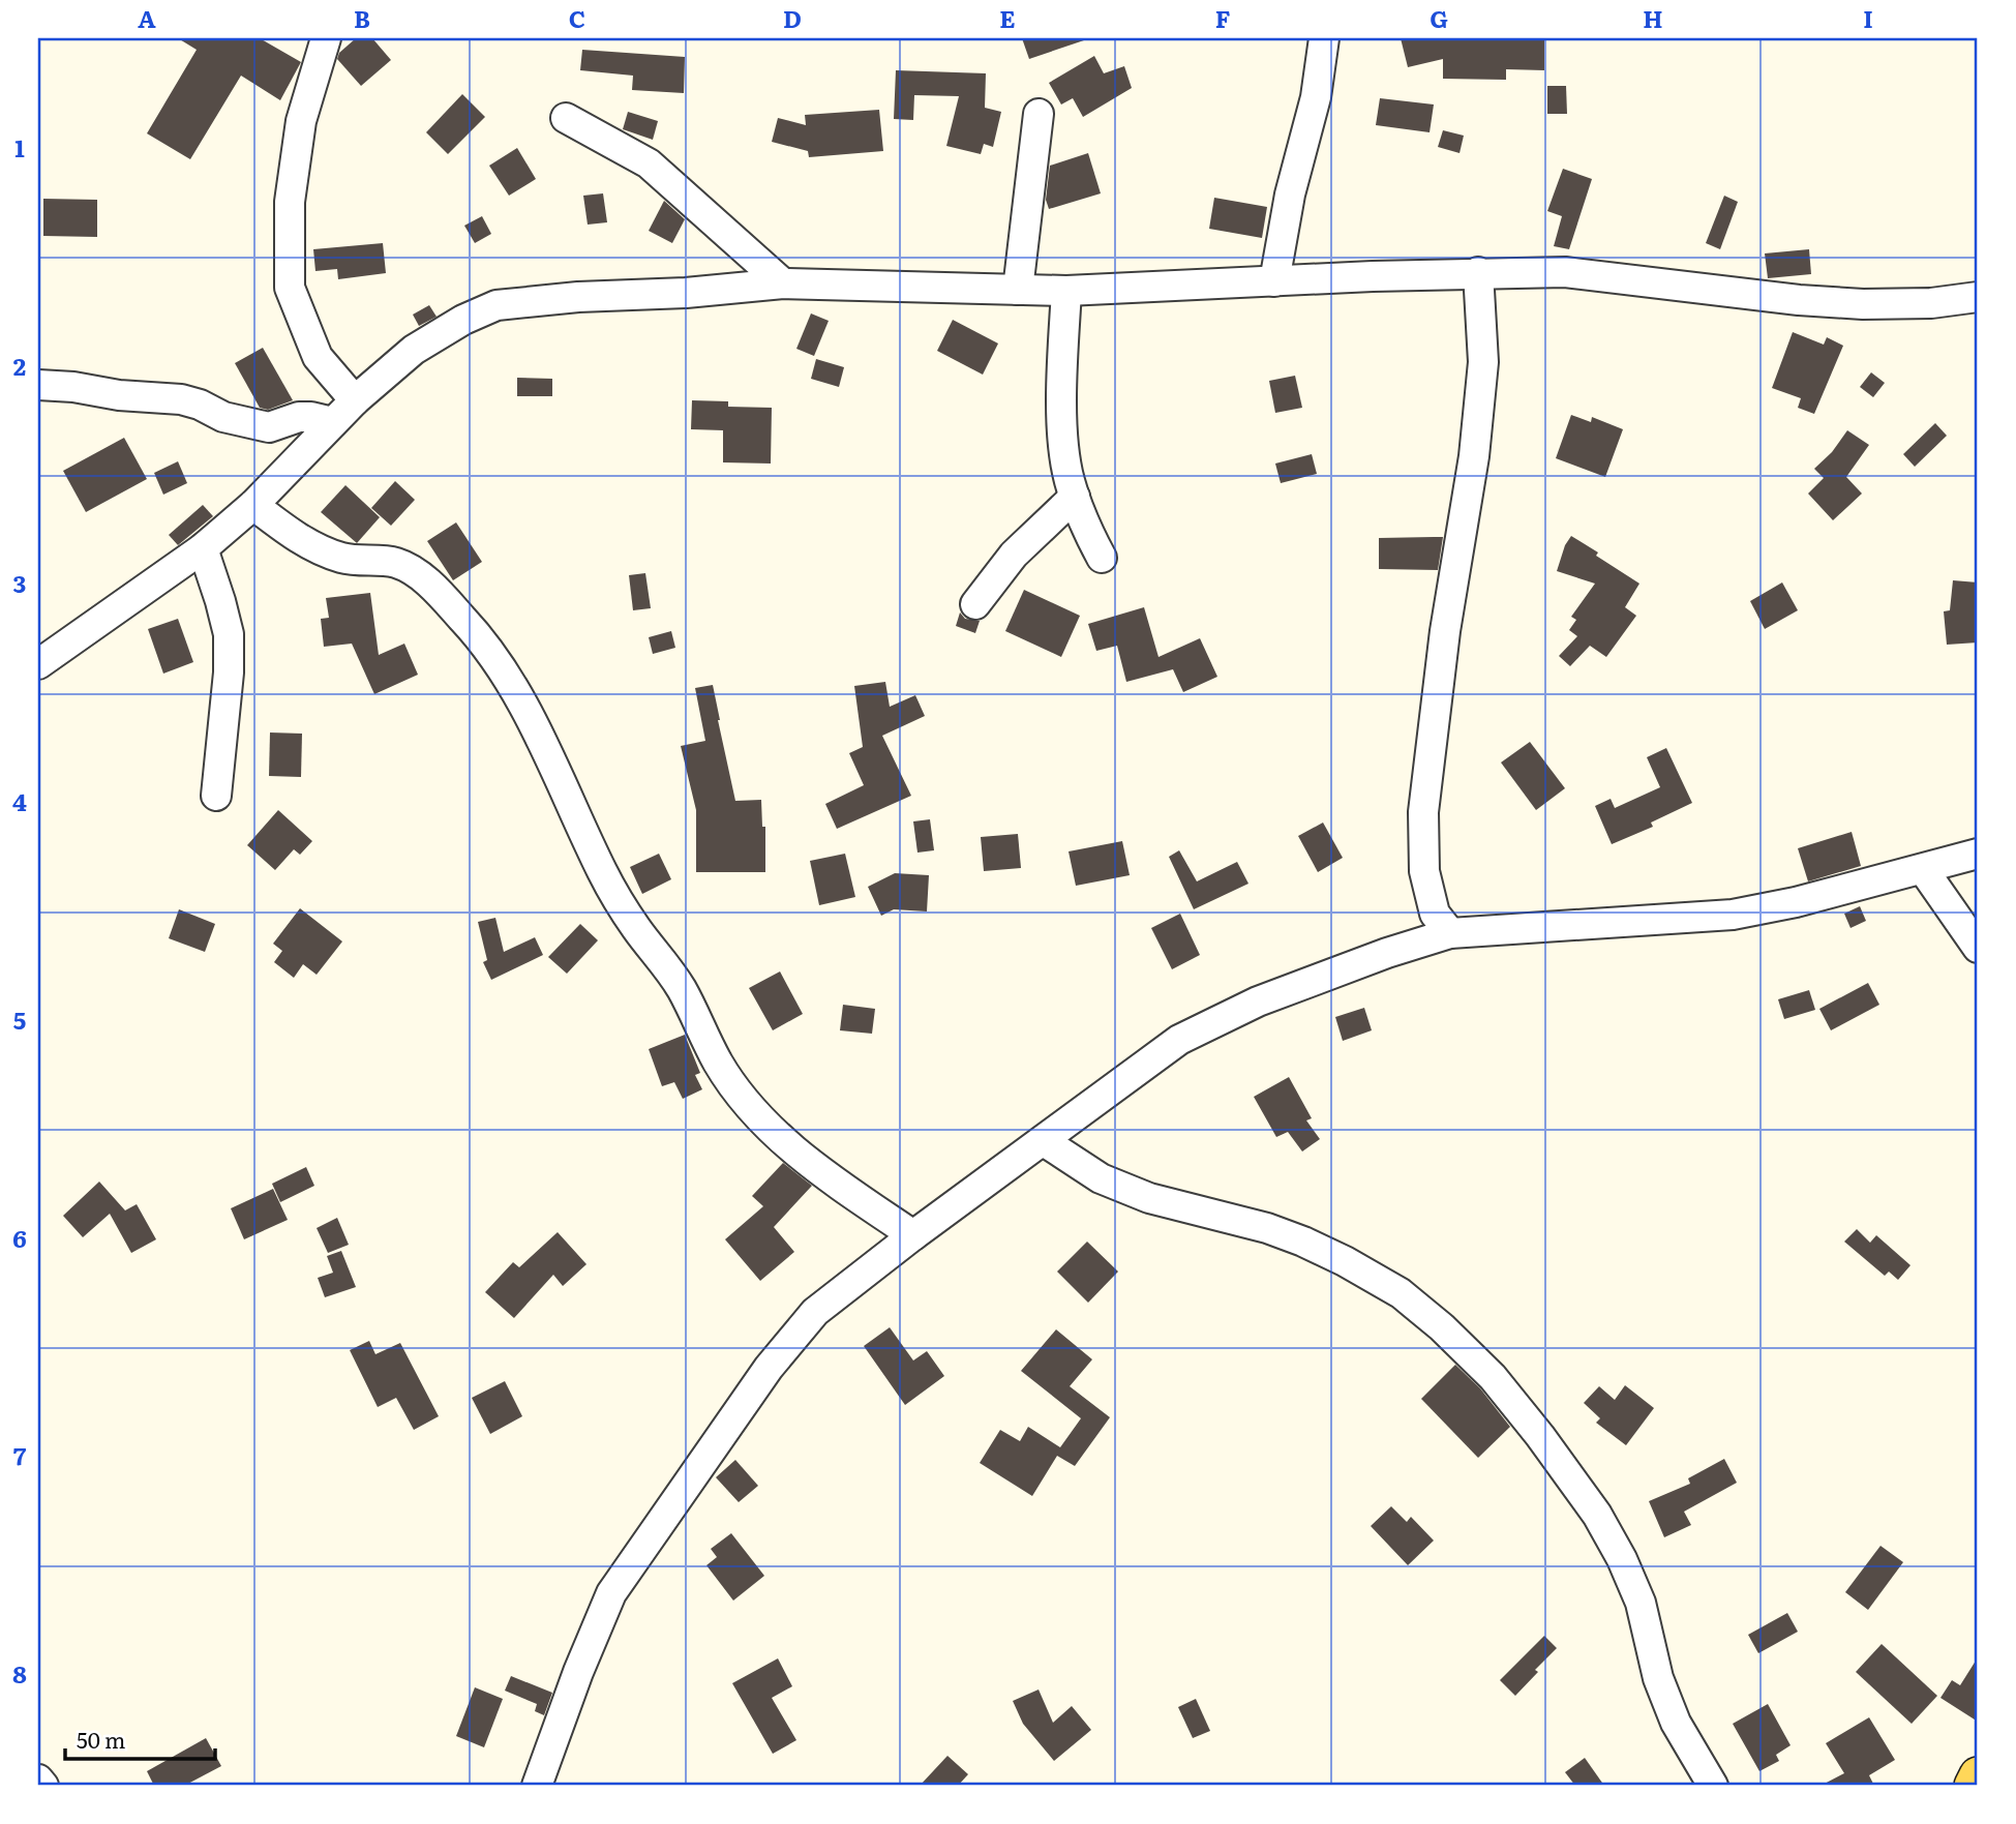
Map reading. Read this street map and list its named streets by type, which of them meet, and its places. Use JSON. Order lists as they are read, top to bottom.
{
  "scale_bar": "50 m",
  "grid": {
    "columns": [
      "A",
      "B",
      "C",
      "D",
      "E",
      "F",
      "G",
      "H",
      "I"
    ],
    "rows": [
      "1",
      "2",
      "3",
      "4",
      "5",
      "6",
      "7",
      "8"
    ]
  }
}
